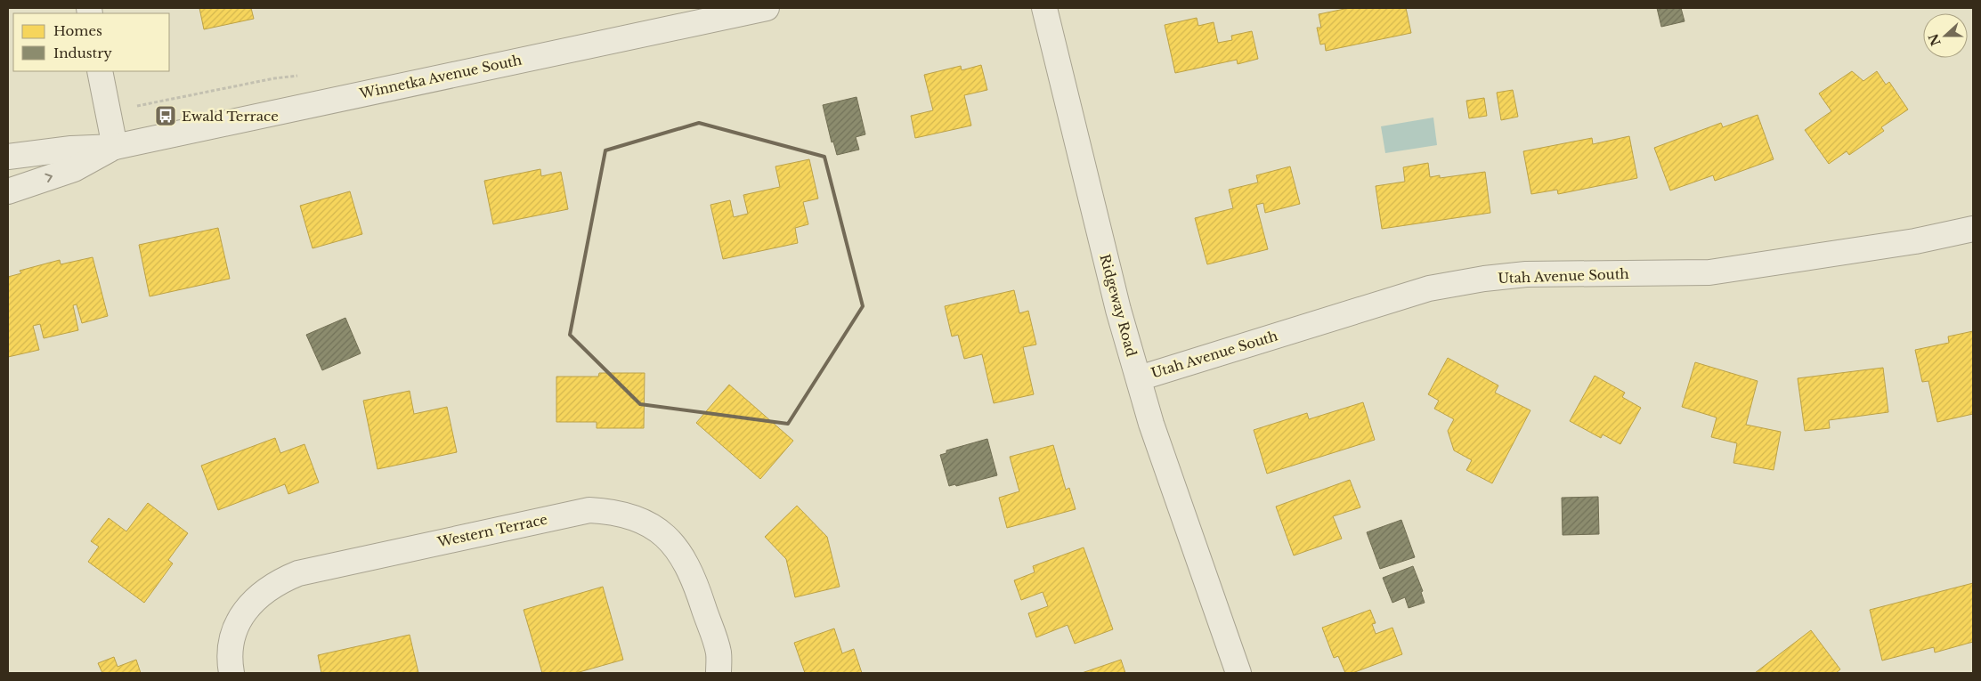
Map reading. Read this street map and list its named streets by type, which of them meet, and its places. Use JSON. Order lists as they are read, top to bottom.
{
  "streets": {
    "street": [
      "Winnetka Avenue South",
      "Utah Avenue South",
      "Ridgeway Road",
      "Western Terrace"
    ]
  },
  "crossings": [
    ["Utah Avenue South", "Ridgeway Road"]
  ],
  "places": {
    "bus stop": ["Ewald Terrace"]
  },
  "legend": ["Homes", "Industry"],
  "north": "left"
}
